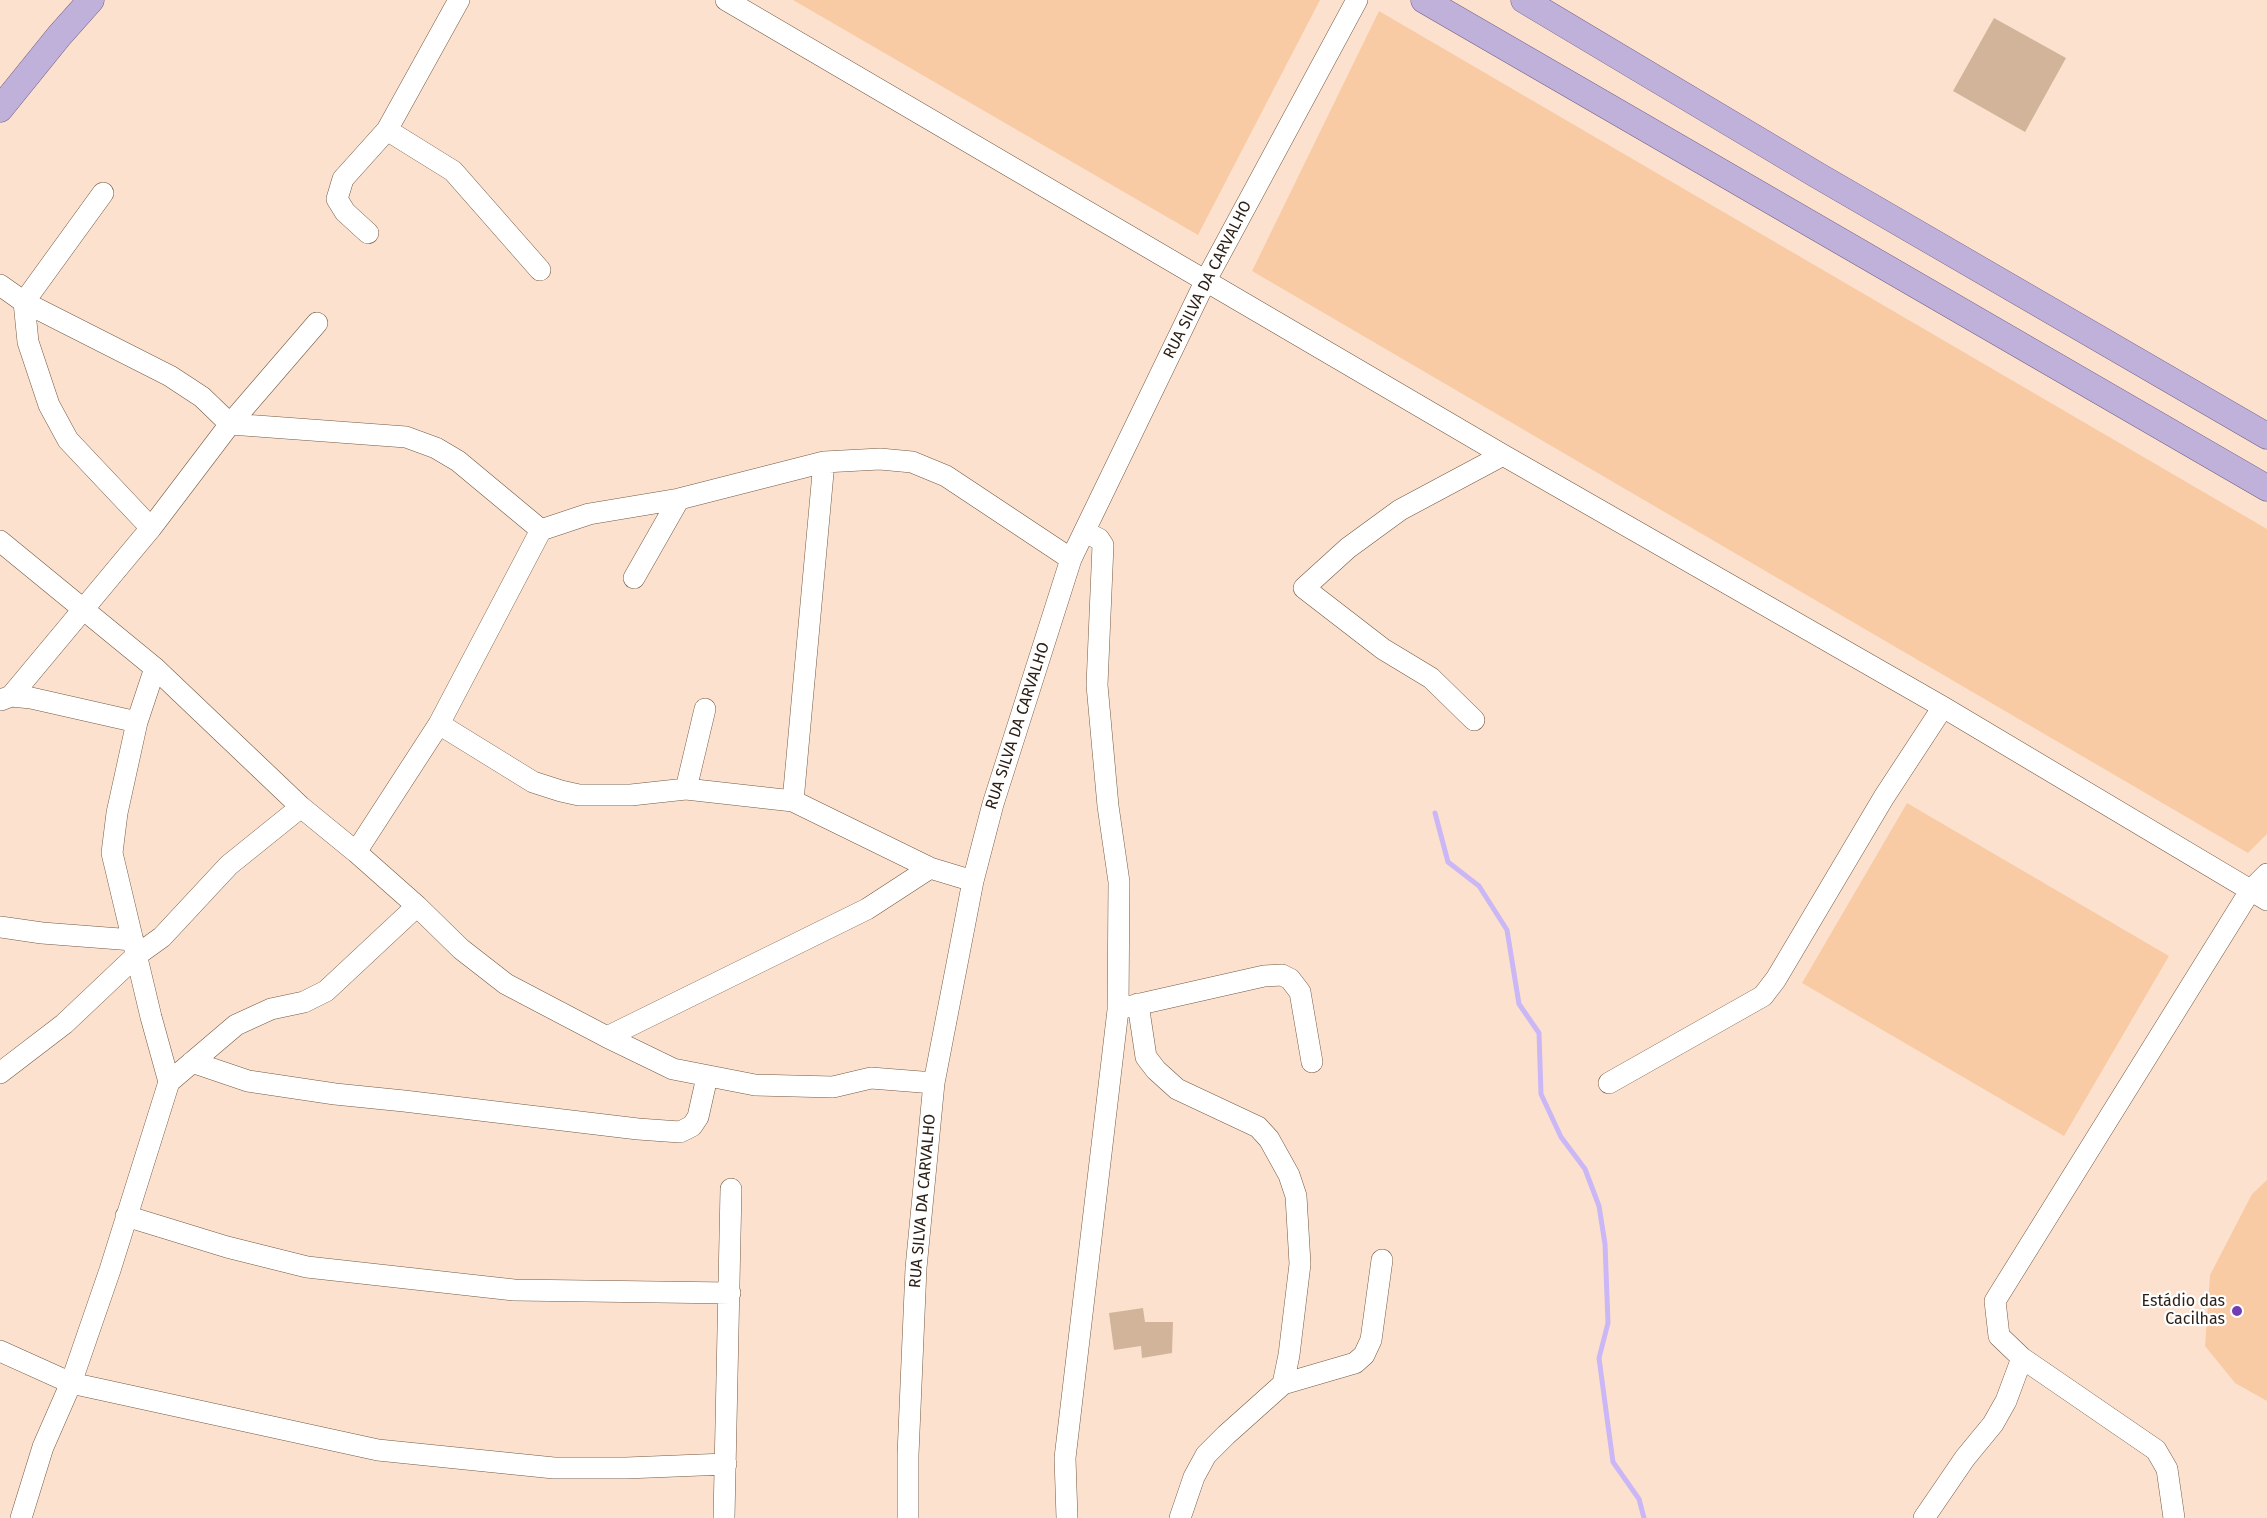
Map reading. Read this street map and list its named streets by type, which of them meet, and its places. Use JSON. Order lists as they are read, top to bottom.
{
  "streets": {
    "street": ["RUA SILVA DA CARVALHO"]
  },
  "places": ["Estádio das Cacilhas"]
}
